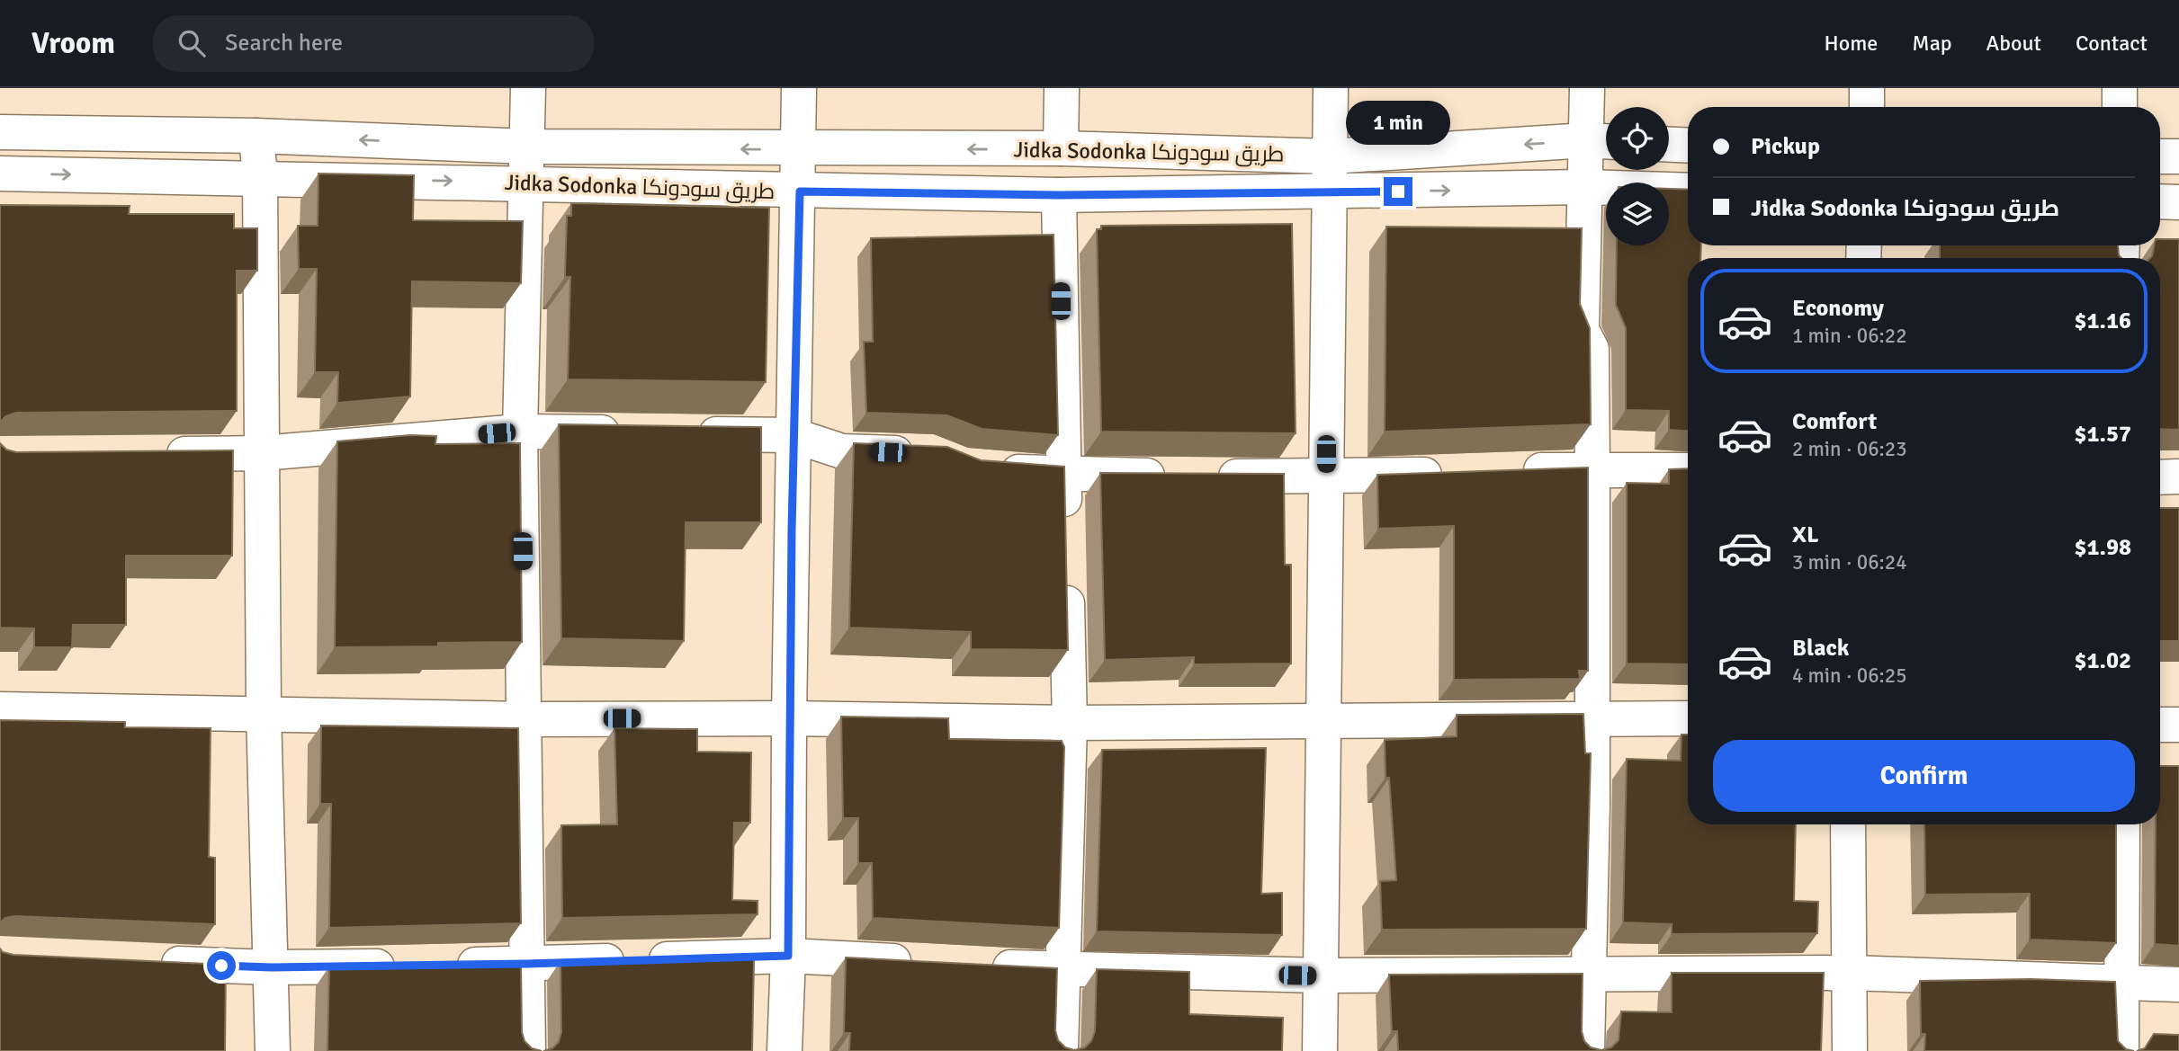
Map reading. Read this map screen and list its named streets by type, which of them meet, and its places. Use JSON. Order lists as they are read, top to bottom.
{
  "streets": {
    "street": ["Jidka Sodonka طريق سودونكا"]
  },
  "page": {
    "header": "Vroom",
    "search": "Search here",
    "nav": [
      "Home",
      "Map",
      "About",
      "Contact"
    ],
    "bubble": "1 min",
    "banner": ["Pickup", "Jidka Sodonka طريق سودونكا"],
    "list": [
      {
        "name": "Economy",
        "note": "1 min · 06:22",
        "value": "$1.16"
      },
      {
        "name": "Comfort",
        "note": "2 min · 06:23",
        "value": "$1.57"
      },
      {
        "name": "XL",
        "note": "3 min · 06:24",
        "value": "$1.98"
      },
      {
        "name": "Black",
        "note": "4 min · 06:25",
        "value": "$1.02"
      }
    ],
    "buttons": "Confirm"
  }
}
